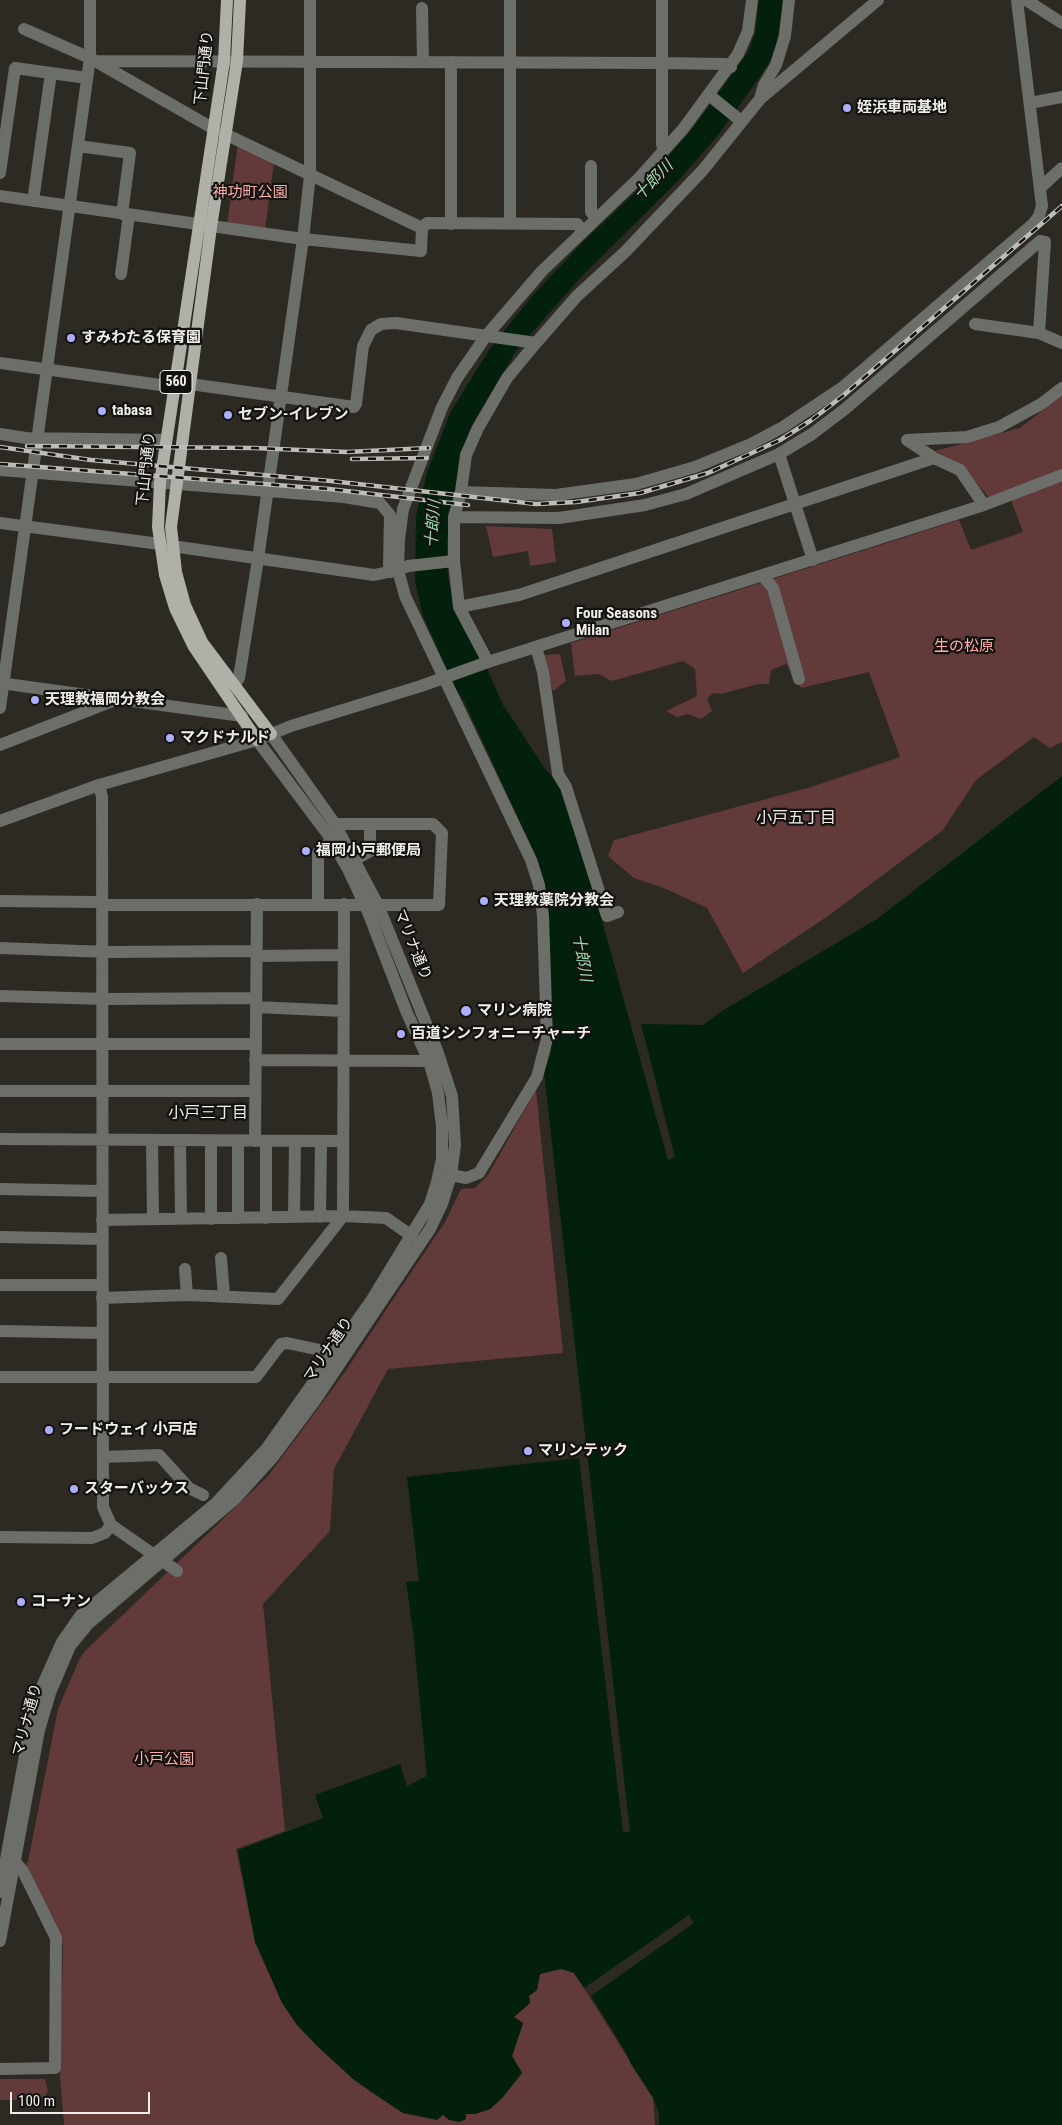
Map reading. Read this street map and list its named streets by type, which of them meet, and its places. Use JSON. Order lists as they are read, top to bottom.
{
  "streets": {
    "main road": ["下山門通り", "560"],
    "street": ["マリナ通り"]
  },
  "crossings": [
    ["下山門通り", "マリナ通り"]
  ],
  "districts": ["小戸五丁目", "小戸三丁目"],
  "water": ["十郎川"],
  "parks": ["神功町公園", "生の松原", "小戸公園"],
  "places": [
    "姪浜車両基地",
    "すみわたる保育園",
    "tabasa",
    "セブン-イレブン",
    "Four Seasons Milan",
    "天理教福岡分教会",
    "マクドナルド",
    "福岡小戸郵便局",
    "天理教薬院分教会",
    "マリン病院",
    "百道シンフォニーチャーチ",
    "フードウェイ 小戸店",
    "マリンテック",
    "スターバックス",
    "コーナン"
  ],
  "scale_bar": "100 m"
}
